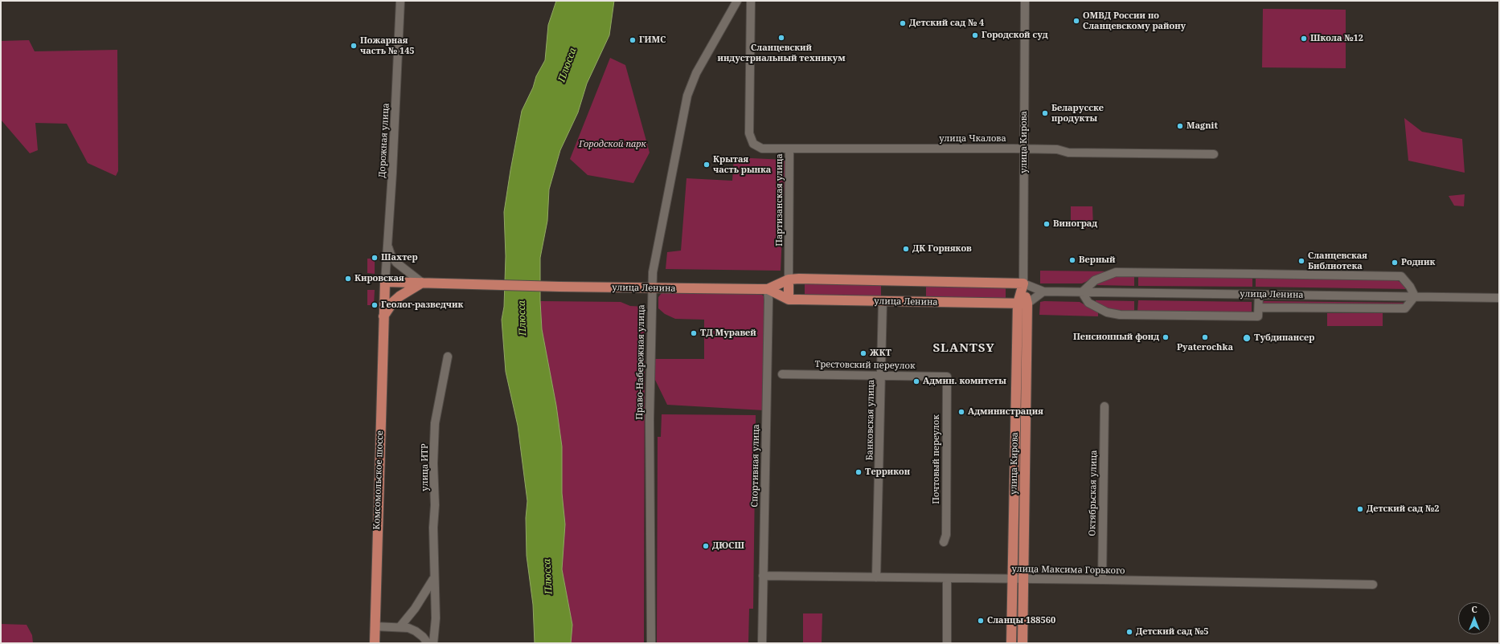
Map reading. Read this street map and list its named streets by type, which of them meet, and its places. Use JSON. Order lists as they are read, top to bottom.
{
  "streets": {
    "main road": ["улица Кирова", "улица Ленина", "Комсомольское шоссе"],
    "street": [
      "улица Чкалова",
      "Дорожная улица",
      "Партизанская улица",
      "Право-Набережная улица",
      "Трестовский переулок",
      "Банковская улица",
      "Почтовый переулок",
      "Спортивная улица",
      "улица ИТР",
      "Октябрьская улица",
      "улица Максима Горького"
    ]
  },
  "crossings": [
    ["улица Чкалова", "улица Кирова"],
    ["улица Чкалова", "Партизанская улица"],
    ["Дорожная улица", "Комсомольское шоссе"],
    ["улица Кирова", "улица Ленина"],
    ["улица Кирова", "улица Максима Горького"],
    ["Партизанская улица", "улица Ленина"],
    ["улица Ленина", "Право-Набережная улица"],
    ["улица Ленина", "Банковская улица"],
    ["улица Ленина", "Спортивная улица"],
    ["Трестовский переулок", "Банковская улица"],
    ["Трестовский переулок", "Почтовый переулок"],
    ["Банковская улица", "улица Максима Горького"],
    ["Спортивная улица", "улица Максима Горького"],
    ["Октябрьская улица", "улица Максима Горького"]
  ],
  "districts": ["SLANTSY"],
  "water": ["Плюсса"],
  "parks": ["Городской парк"],
  "places": [
    "ОМВД России по Сланцевскому району",
    "Детский сад № 4",
    "Городской суд",
    "Сланцевский индустриальный техникум",
    "Школа №12",
    "ГИМС",
    "Пожарная часть № 145",
    "Беларусске продукты",
    "Magnit",
    "Крытая часть рынка",
    "Виноград",
    "ДК Горняков",
    "Шахтер",
    "Верный",
    "Сланцевская Библиотека",
    "Родник",
    "Кировская",
    "Геолог-разведчик",
    "ТД Муравей",
    "Пенсионный фонд",
    "Pyaterochka",
    "Тубдипансер",
    "ЖКТ",
    "Админ. комитеты",
    "Администрация",
    "Террикон",
    "Детский сад №2",
    "ДЮСШ",
    "Сланцы 188560",
    "Детский сад №5"
  ],
  "north": "top"
}
